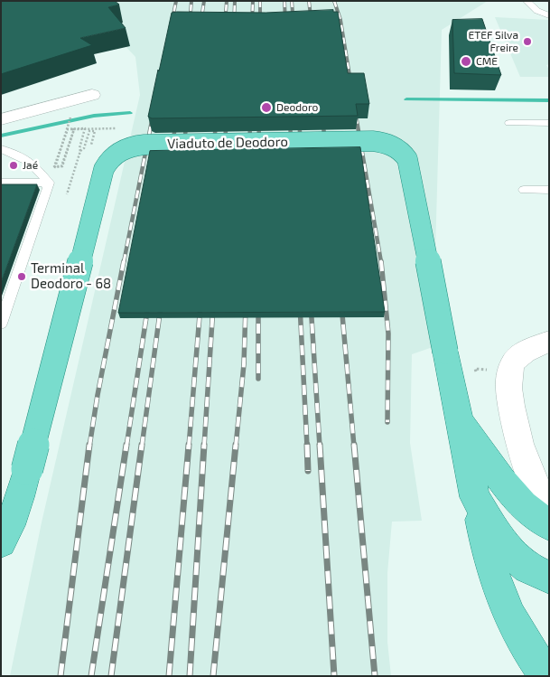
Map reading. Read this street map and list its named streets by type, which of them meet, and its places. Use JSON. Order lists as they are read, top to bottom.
{
  "streets": {
    "main road": ["Viaduto de Deodoro"]
  },
  "places": [
    "ETEF Silva Freire",
    "CME",
    "Deodoro",
    "Jaé",
    "Terminal Deodoro - 68"
  ]
}
